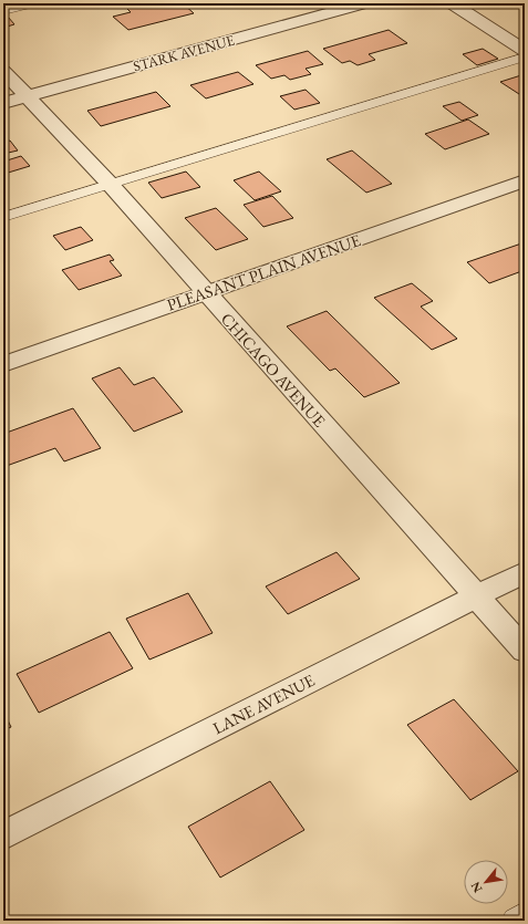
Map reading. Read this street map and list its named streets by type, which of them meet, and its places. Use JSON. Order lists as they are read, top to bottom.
{
  "streets": {
    "street": [
      "STARK AVENUE",
      "PLEASANT PLAIN AVENUE",
      "CHICAGO AVENUE",
      "LANE AVENUE"
    ]
  },
  "crossings": [
    ["STARK AVENUE", "CHICAGO AVENUE"],
    ["PLEASANT PLAIN AVENUE", "CHICAGO AVENUE"],
    ["CHICAGO AVENUE", "LANE AVENUE"]
  ],
  "north": "bottom left"
}
